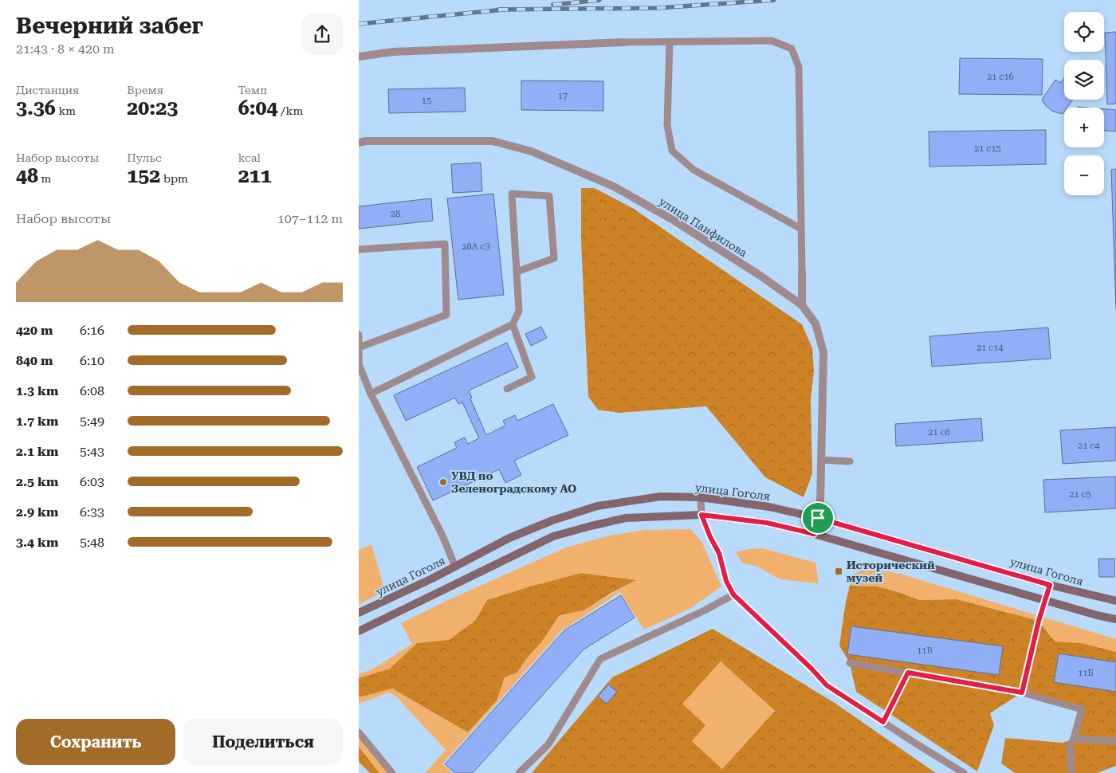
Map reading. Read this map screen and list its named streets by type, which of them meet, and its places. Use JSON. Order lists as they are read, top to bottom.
{
  "streets": {
    "street": ["улица Панфилова", "улица Гоголя"]
  },
  "crossings": [
    ["улица Панфилова", "улица Гоголя"]
  ],
  "places": {
    "other": ["УВД по Зеленоградскому АО"],
    "transit": ["Исторический музей"]
  },
  "house_numbers": [
    "21 с16",
    "17",
    "15",
    "21 с15",
    "28",
    "28А с3",
    "21 с14",
    "21 с8",
    "21 с4",
    "21 с5",
    "11В",
    "11Б"
  ],
  "page": {
    "heading": ["Вечерний забег", "21:43 · 8 × 420 m"],
    "map_buttons": ["+", "−"],
    "stats": [
      ["Дистанция", "3.36 km"],
      ["Время", "20:23"],
      ["Темп", "6:04 /km"],
      ["Набор высоты", "48 m"],
      ["Пульс", "152 bpm"],
      ["kcal", "211"]
    ],
    "chart": ["Набор высоты", "107–112 m"],
    "list": [
      {
        "name": "420 m",
        "note": "6:16"
      },
      {
        "name": "840 m",
        "note": "6:10"
      },
      {
        "name": "1.3 km",
        "note": "6:08"
      },
      {
        "name": "1.7 km",
        "note": "5:49"
      },
      {
        "name": "2.1 km",
        "note": "5:43"
      },
      {
        "name": "2.5 km",
        "note": "6:03"
      },
      {
        "name": "2.9 km",
        "note": "6:33"
      },
      {
        "name": "3.4 km",
        "note": "5:48"
      }
    ],
    "buttons": ["Сохранить", "Поделиться"]
  }
}
